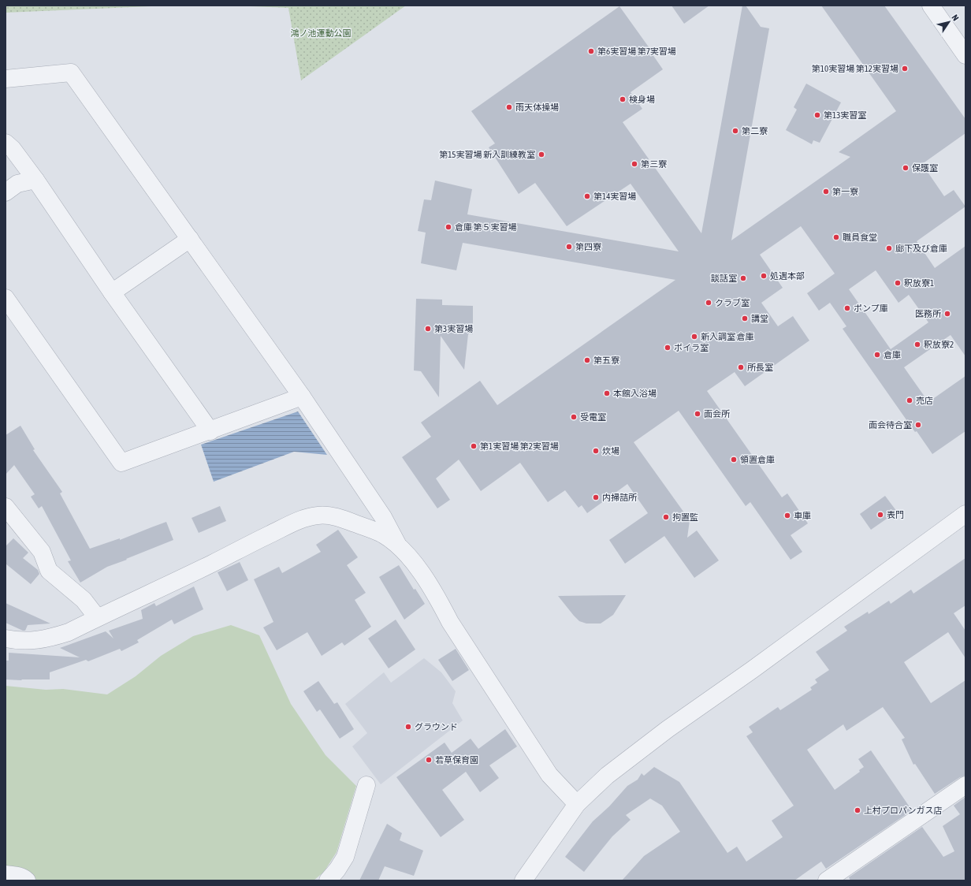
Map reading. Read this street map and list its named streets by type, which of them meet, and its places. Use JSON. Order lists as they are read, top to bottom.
{
  "parks": ["鴻ノ池運動公園"],
  "places": [
    "第6実習場 第7実習場",
    "第10実習場 第12実習場",
    "検身場",
    "雨天体操場",
    "第13実習室",
    "第二寮",
    "第15実習場 新入訓練教室",
    "第三寮",
    "保護室",
    "第一寮",
    "第14実習場",
    "倉庫 第５実習場",
    "職員食堂",
    "第四寮",
    "廊下及び倉庫",
    "処遇本部",
    "談話室",
    "釈放寮1",
    "クラブ室",
    "ポンプ庫",
    "医務所",
    "講堂",
    "第3実習場",
    "新入調室 倉庫",
    "釈放寮2",
    "ボイラ室",
    "倉庫",
    "第五寮",
    "所長室",
    "本館入浴場",
    "売店",
    "面会所",
    "受電室",
    "面会待合室",
    "第1実習場 第2実習場",
    "炊場",
    "領置倉庫",
    "内掃詰所",
    "表門",
    "車庫",
    "拘置監",
    "グラウンド",
    "若草保育園",
    "上村プロパンガス店"
  ],
  "north": "top right"
}
